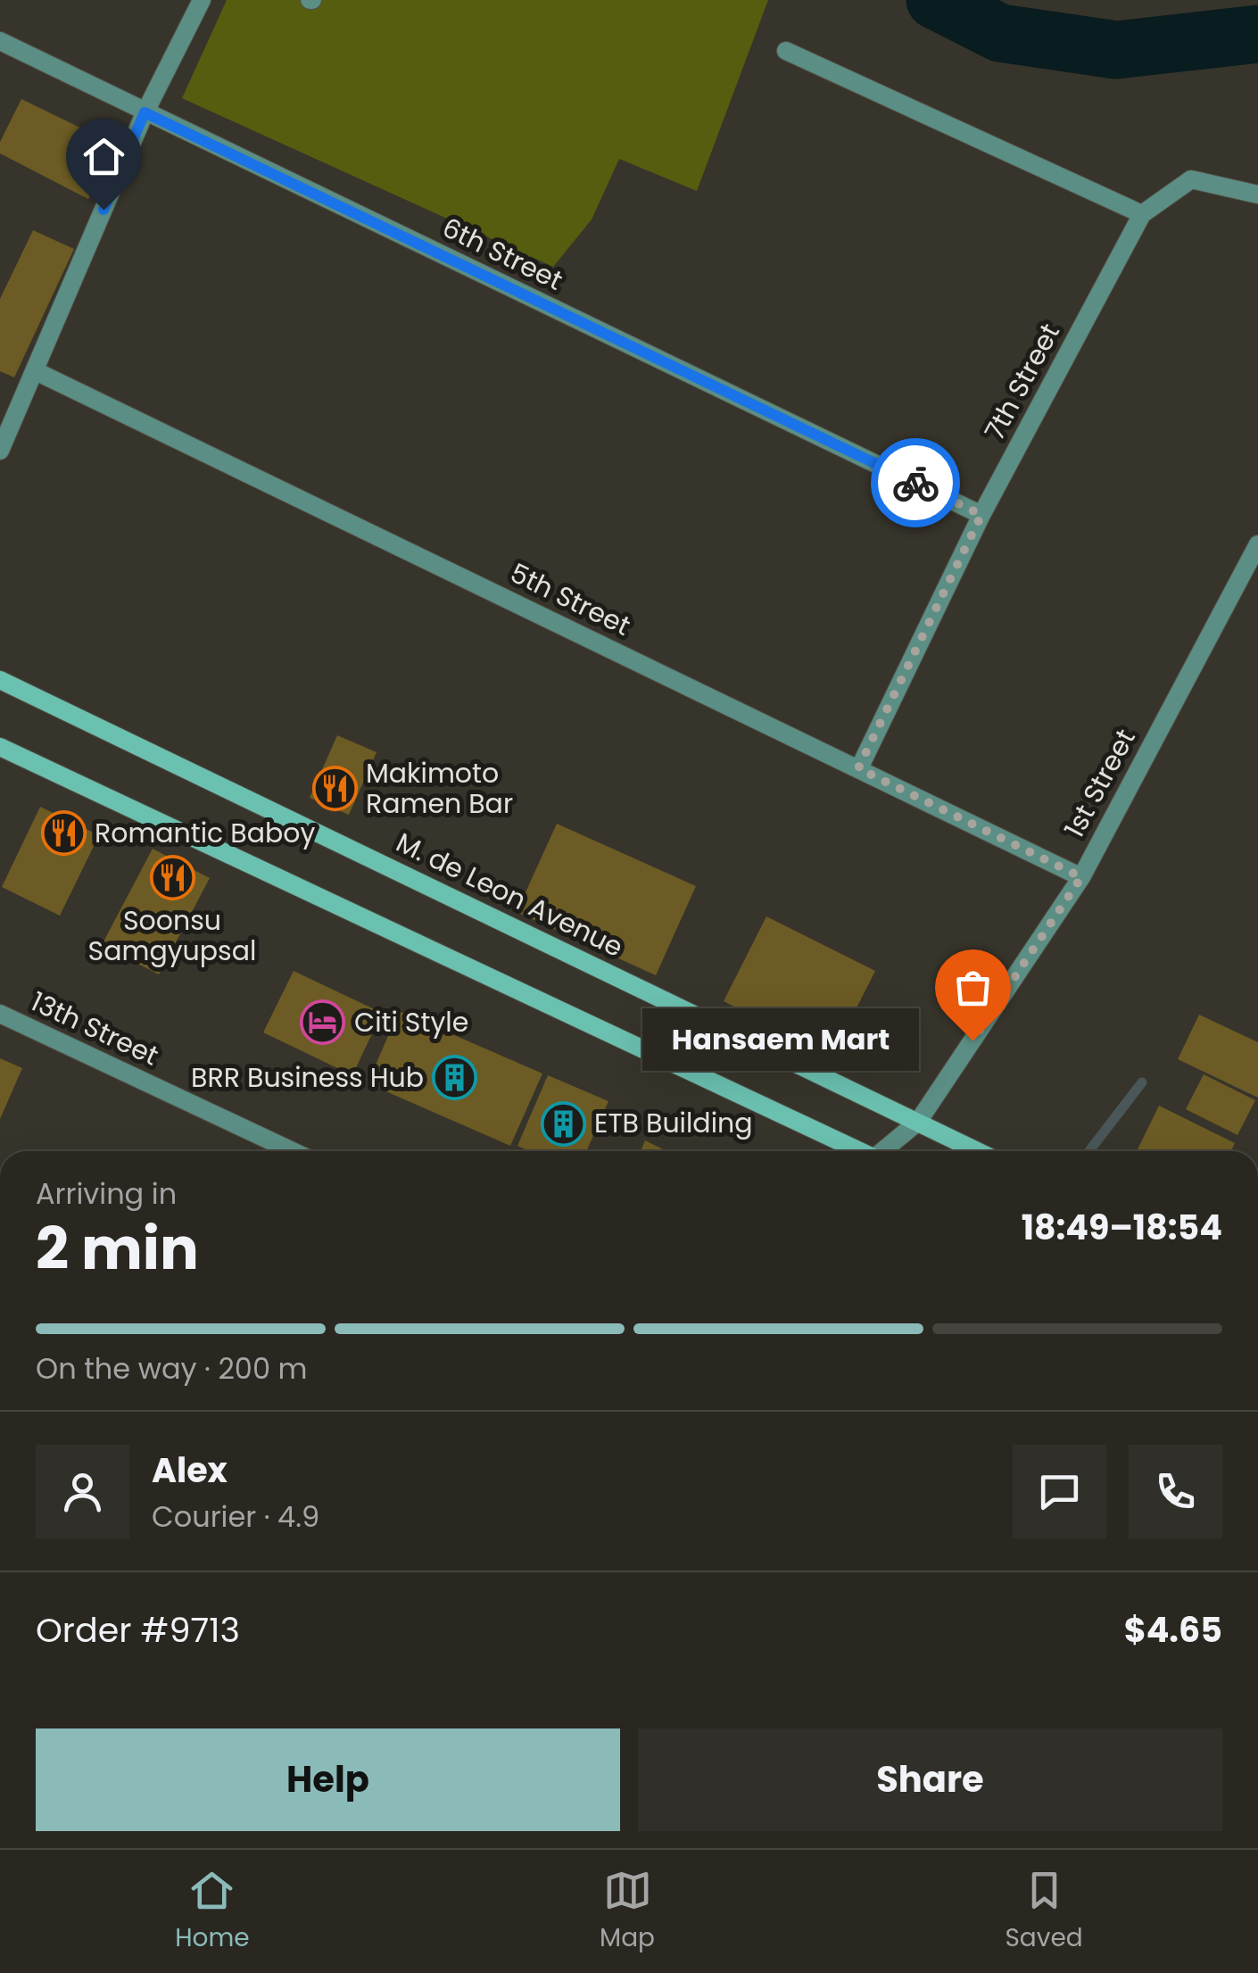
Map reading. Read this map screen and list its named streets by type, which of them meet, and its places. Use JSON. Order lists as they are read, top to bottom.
{
  "streets": {
    "main road": ["M. de Leon Avenue"],
    "street": [
      "6th Street",
      "7th Street",
      "5th Street",
      "1st Street",
      "13th Street"
    ]
  },
  "crossings": [
    ["6th Street", "7th Street"],
    ["7th Street", "5th Street"],
    ["5th Street", "1st Street"],
    ["1st Street", "M. de Leon Avenue"]
  ],
  "places": {
    "restaurant": ["Makimoto Ramen Bar", "Romantic Baboy", "Soonsu Samgyupsal"],
    "hotel": ["Citi Style"],
    "other": ["Hansaem Mart"],
    "building": ["BRR Business Hub", "ETB Building"]
  },
  "page": {
    "bubble": "Hansaem Mart",
    "heading": ["2 min", "Arriving in", "18:49–18:54"],
    "panel": [
      "Alex",
      "Courier · 4.9",
      "Order #9713",
      "$4.65"
    ],
    "bar": "On the way · 200 m",
    "buttons": ["Help", "Share"],
    "tabs": ["Home", "Map", "Saved"]
  }
}
